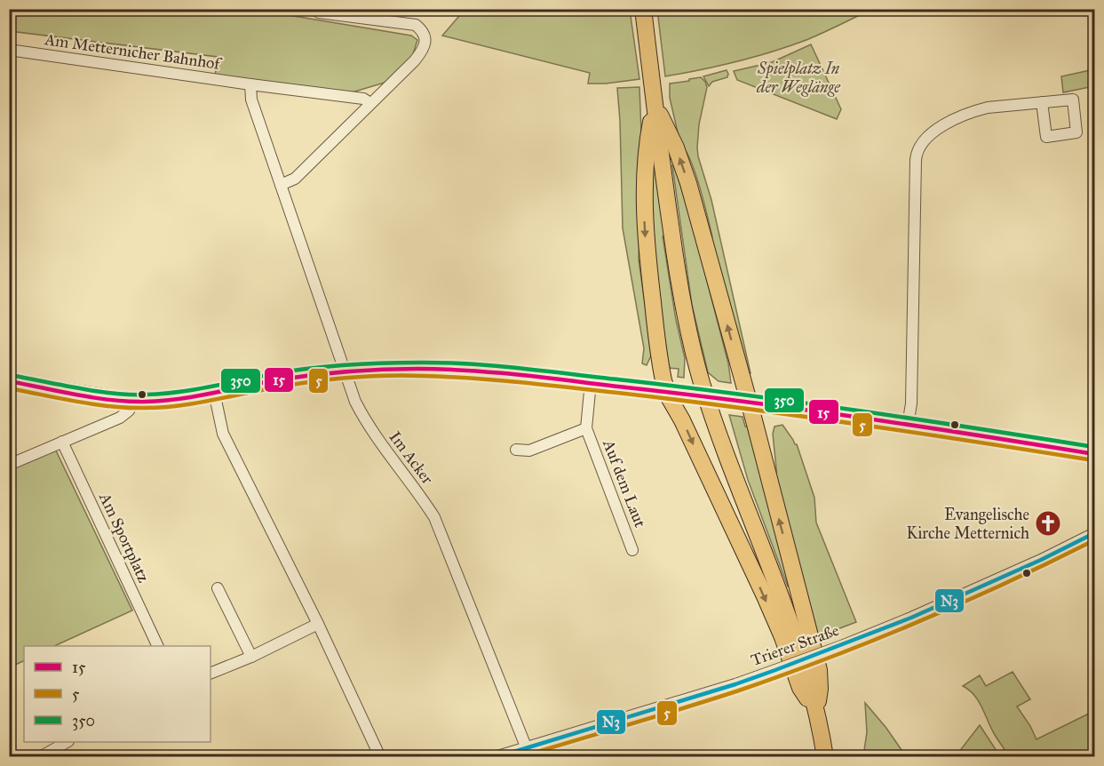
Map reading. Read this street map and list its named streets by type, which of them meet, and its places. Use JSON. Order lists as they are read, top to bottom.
{
  "streets": {
    "street": [
      "Am Metternicher Bahnhof",
      "Im Acker",
      "Auf dem Laut",
      "Am Sportplatz",
      "Trierer Straße"
    ]
  },
  "crossings": [
    ["Am Metternicher Bahnhof", "Im Acker"],
    ["Im Acker", "Trierer Straße"]
  ],
  "parks": ["Spielplatz In der Weglänge"],
  "places": {
    "church": ["Evangelische Kirche Metternich"]
  },
  "lines": [
    "transit line 350",
    "transit line 15",
    "transit line 5",
    "transit line N3"
  ],
  "legend": ["15", "5", "350"]
}
